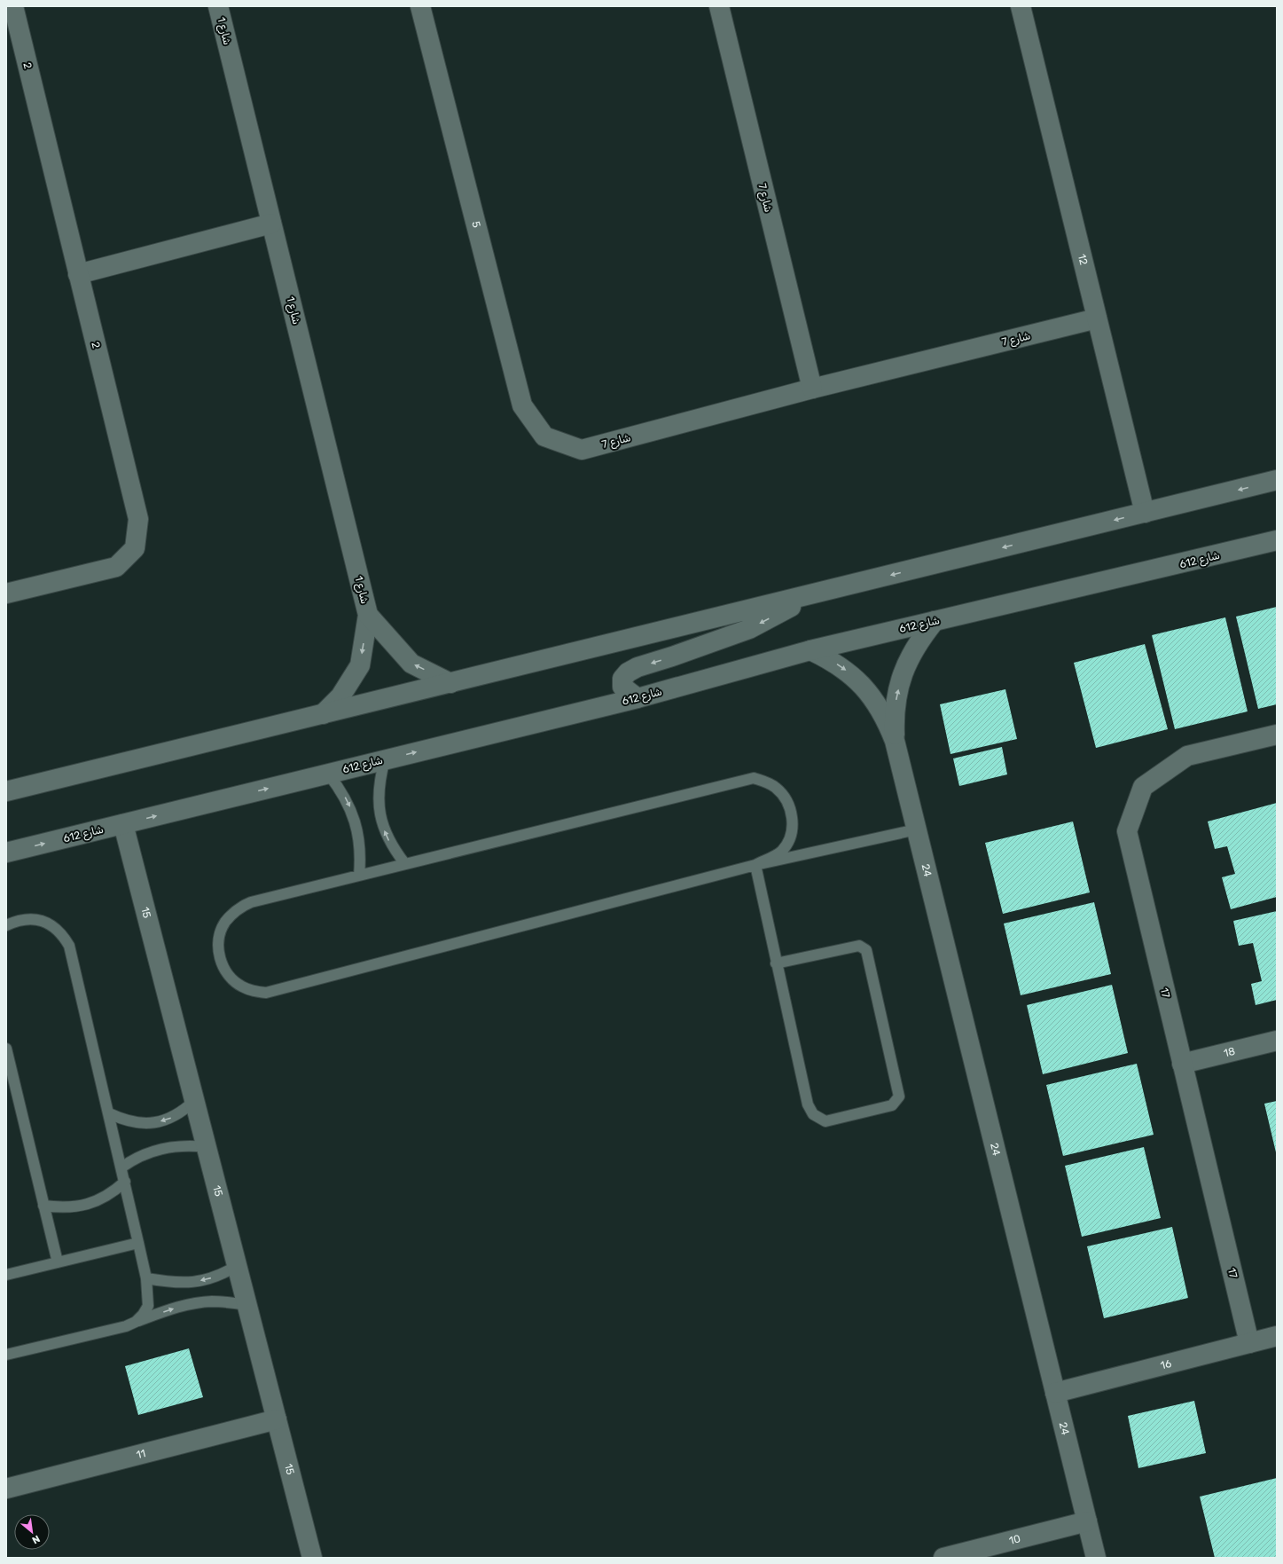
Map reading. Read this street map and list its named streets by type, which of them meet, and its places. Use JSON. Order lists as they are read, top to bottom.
{
  "streets": {
    "street": [
      "شارع 1",
      "2",
      "شارع 7",
      "5",
      "12",
      "شارع 612",
      "24",
      "15",
      "17",
      "18",
      "16",
      "11",
      "10"
    ]
  },
  "crossings": [
    ["شارع 7", "5"],
    ["شارع 7", "12"],
    ["شارع 612", "24"],
    ["شارع 612", "15"],
    ["24", "16"],
    ["24", "10"],
    ["15", "11"],
    ["17", "18"],
    ["17", "16"]
  ],
  "north": "bottom right"
}
